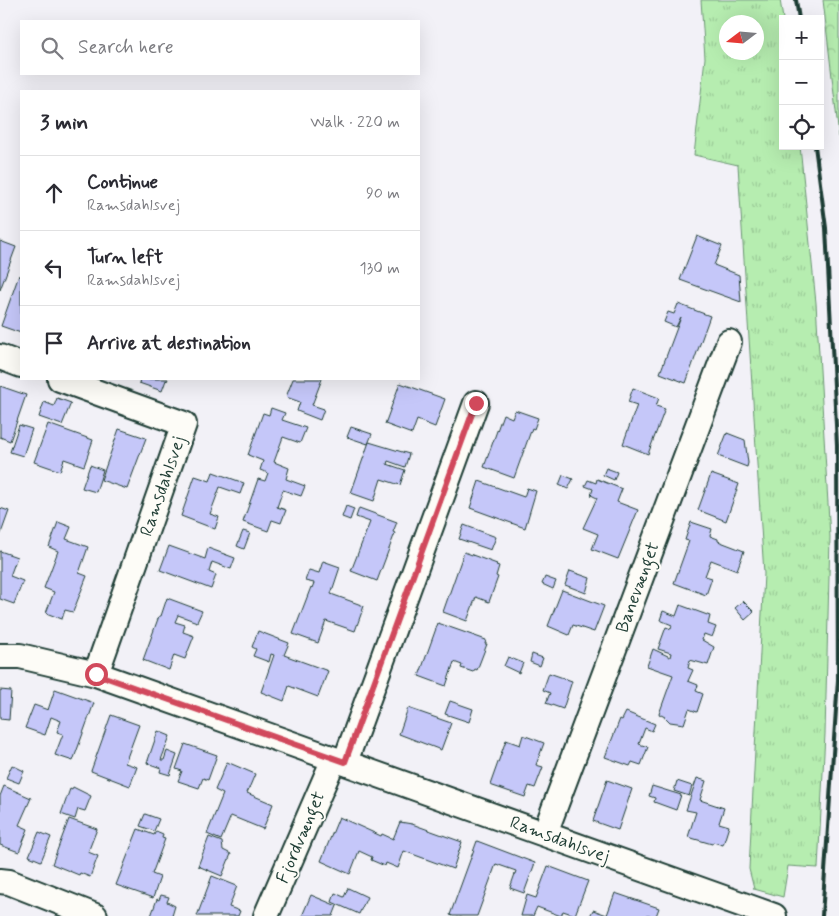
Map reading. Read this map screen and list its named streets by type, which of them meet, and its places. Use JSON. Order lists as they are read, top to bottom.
{
  "streets": {
    "street": ["Ramsdahlsvej", "Banevænget", "Fjordvænget"]
  },
  "crossings": [
    ["Ramsdahlsvej", "Banevænget"],
    ["Ramsdahlsvej", "Fjordvænget"]
  ],
  "north": "left",
  "page": {
    "map_buttons": ["+", "−"],
    "search": "Search here",
    "heading": ["3 min", "Walk · 220 m"],
    "list": [
      ["Continue", "Ramsdahlsvej", "90 m"],
      ["Turn left", "Ramsdahlsvej", "130 m"],
      "Arrive at destination"
    ]
  }
}
